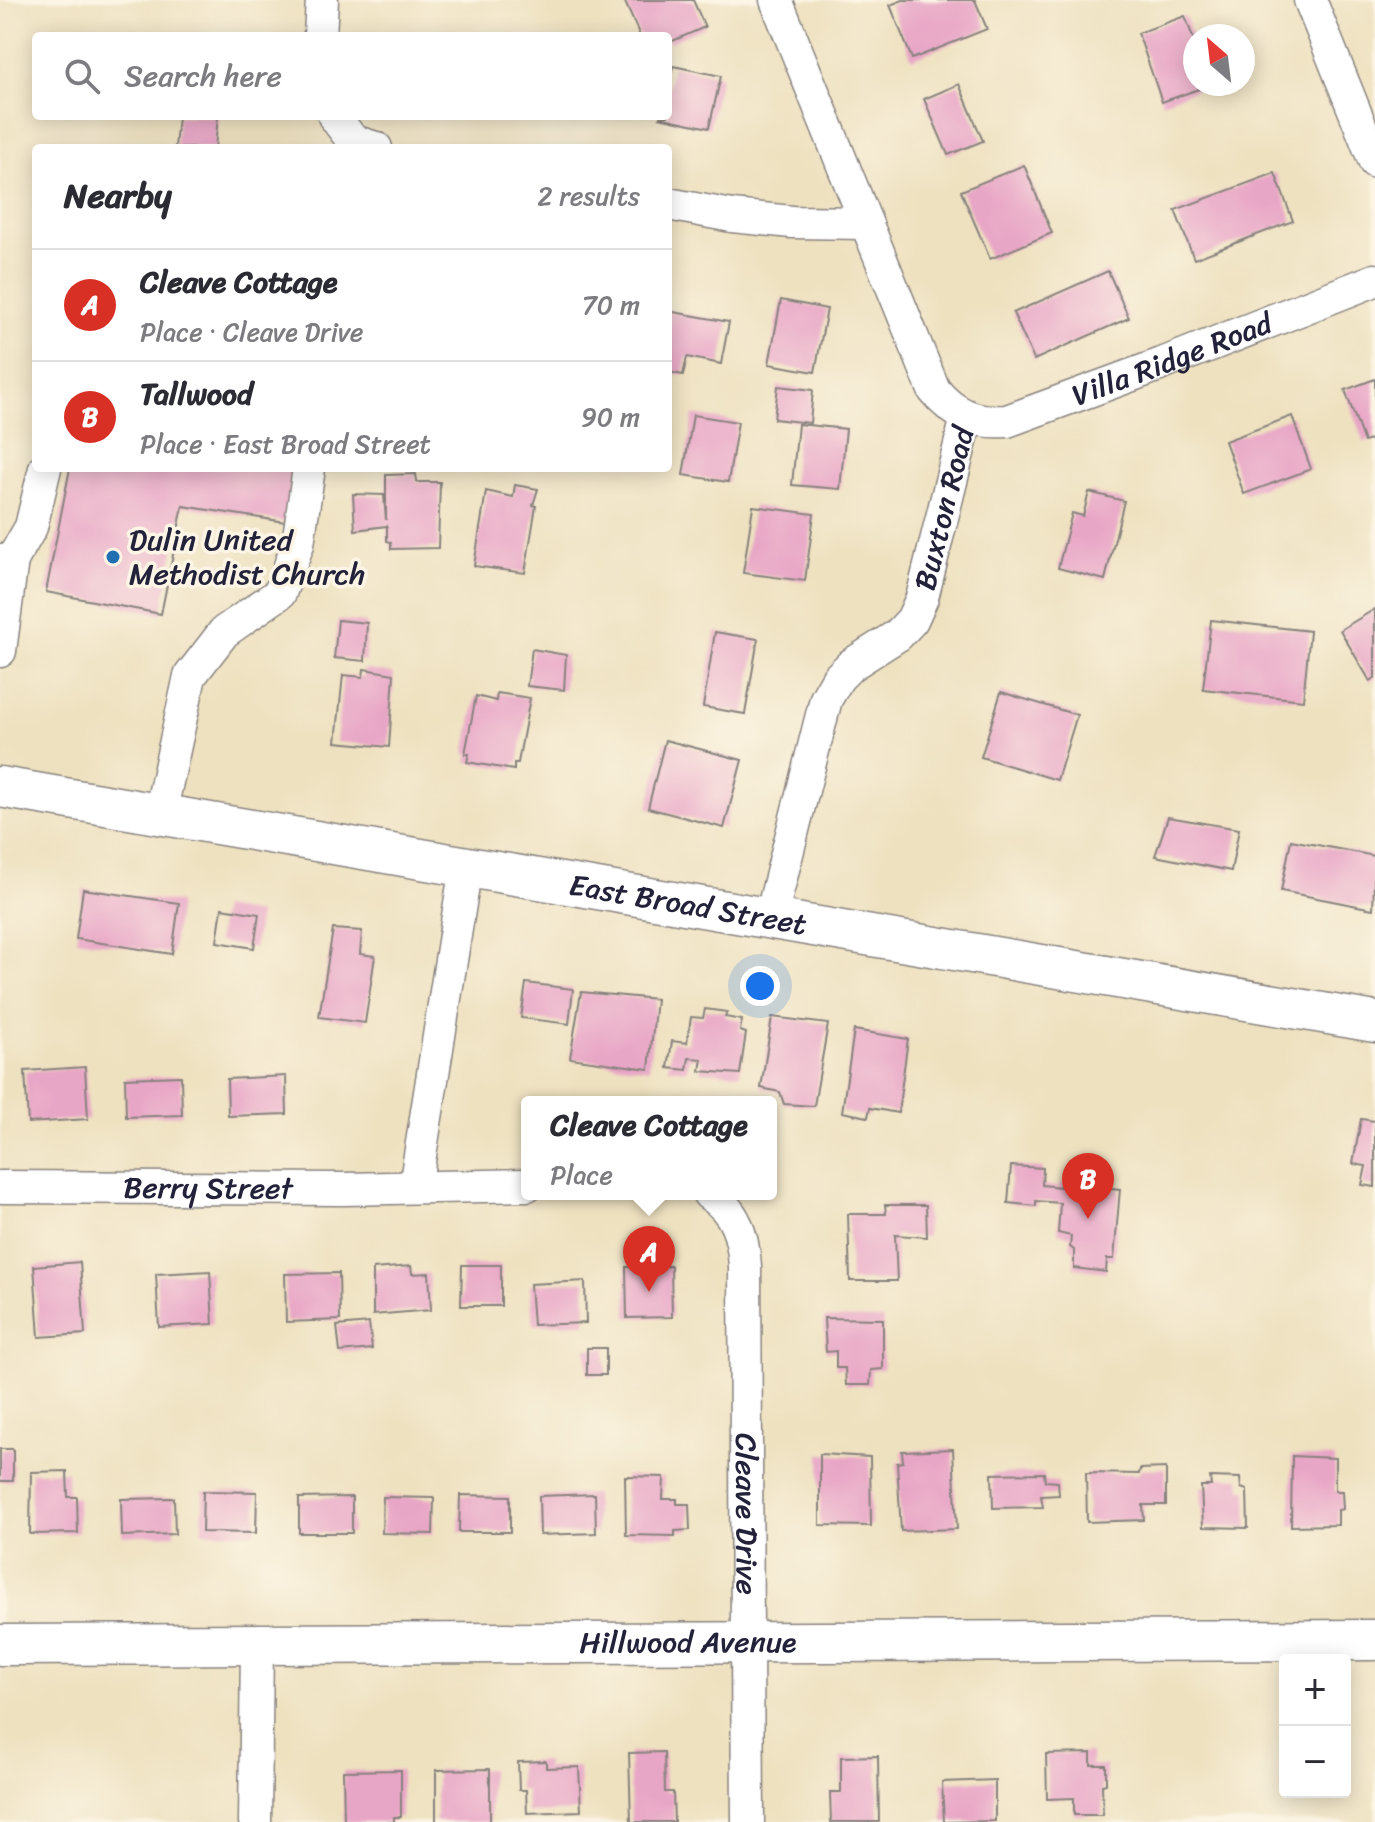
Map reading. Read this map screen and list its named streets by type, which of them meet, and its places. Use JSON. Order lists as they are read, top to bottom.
{
  "streets": {
    "main road": ["East Broad Street", "Hillwood Avenue"],
    "street": [
      "Villa Ridge Road",
      "Buxton Road",
      "Berry Street",
      "Cleave Drive"
    ]
  },
  "crossings": [
    ["Villa Ridge Road", "Buxton Road"],
    ["Buxton Road", "East Broad Street"],
    ["Cleave Drive", "Hillwood Avenue"]
  ],
  "places": ["Dulin United Methodist Church"],
  "north": "top left",
  "page": {
    "search": "Search here",
    "heading": ["Nearby", "2 results"],
    "list": [
      {
        "mark": "A",
        "name": "Cleave Cottage",
        "note": "Place · Cleave Drive",
        "value": "70 m"
      },
      {
        "mark": "B",
        "name": "Tallwood",
        "note": "Place · East Broad Street",
        "value": "90 m"
      }
    ],
    "popup": ["Cleave Cottage", "Place"],
    "pins": ["B", "A"],
    "map_buttons": ["+", "−"]
  }
}
